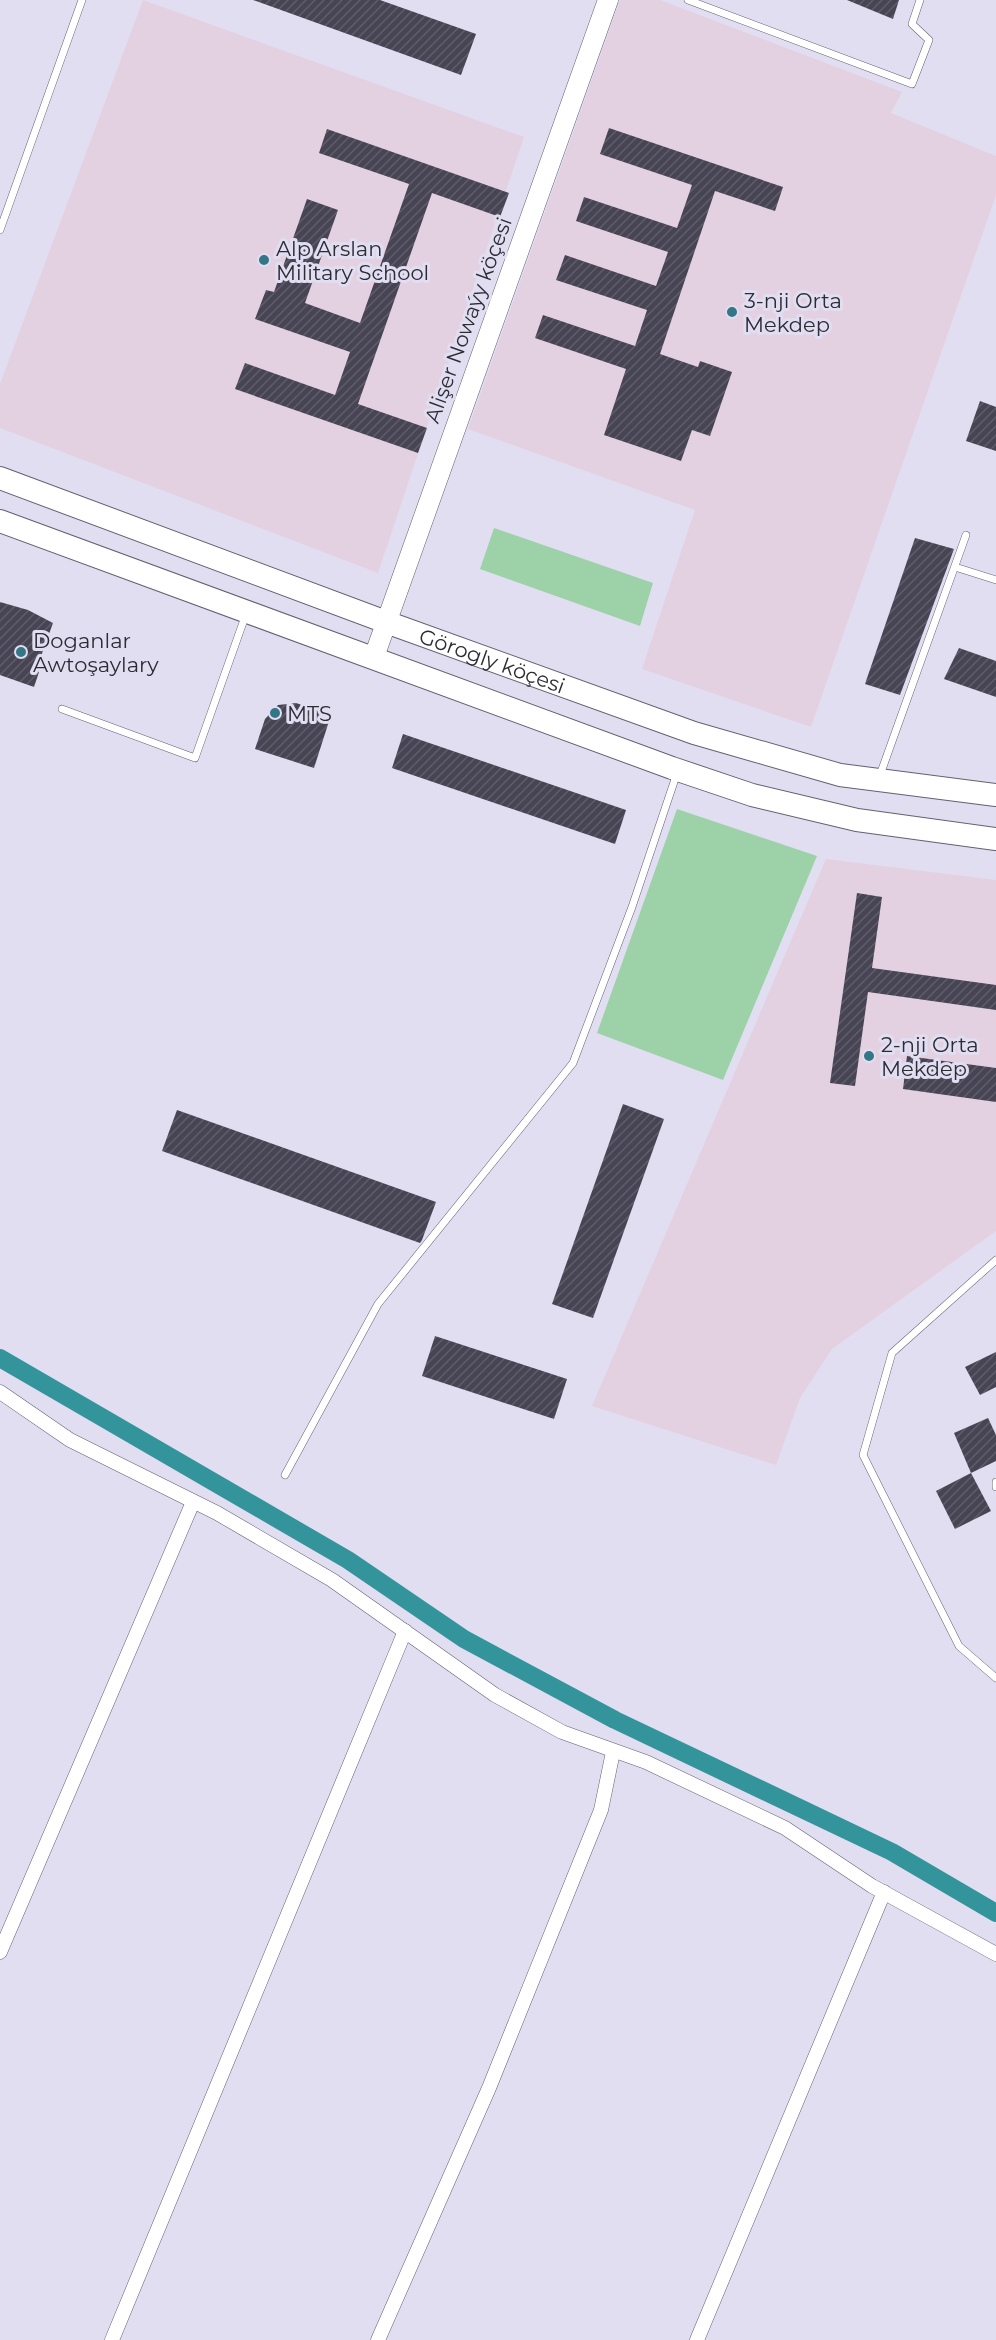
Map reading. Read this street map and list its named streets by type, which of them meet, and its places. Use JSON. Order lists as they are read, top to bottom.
{
  "streets": {
    "main road": ["Görogly köçesi"],
    "street": ["Alişer Nowaýy köçesi"]
  },
  "crossings": [
    ["Alişer Nowaýy köçesi", "Görogly köçesi"]
  ],
  "places": [
    "Alp Arslan Military School",
    "3-nji Orta Mekdep",
    "Doganlar Awtoşaylary",
    "MTS",
    "2-nji Orta Mekdep"
  ]
}
